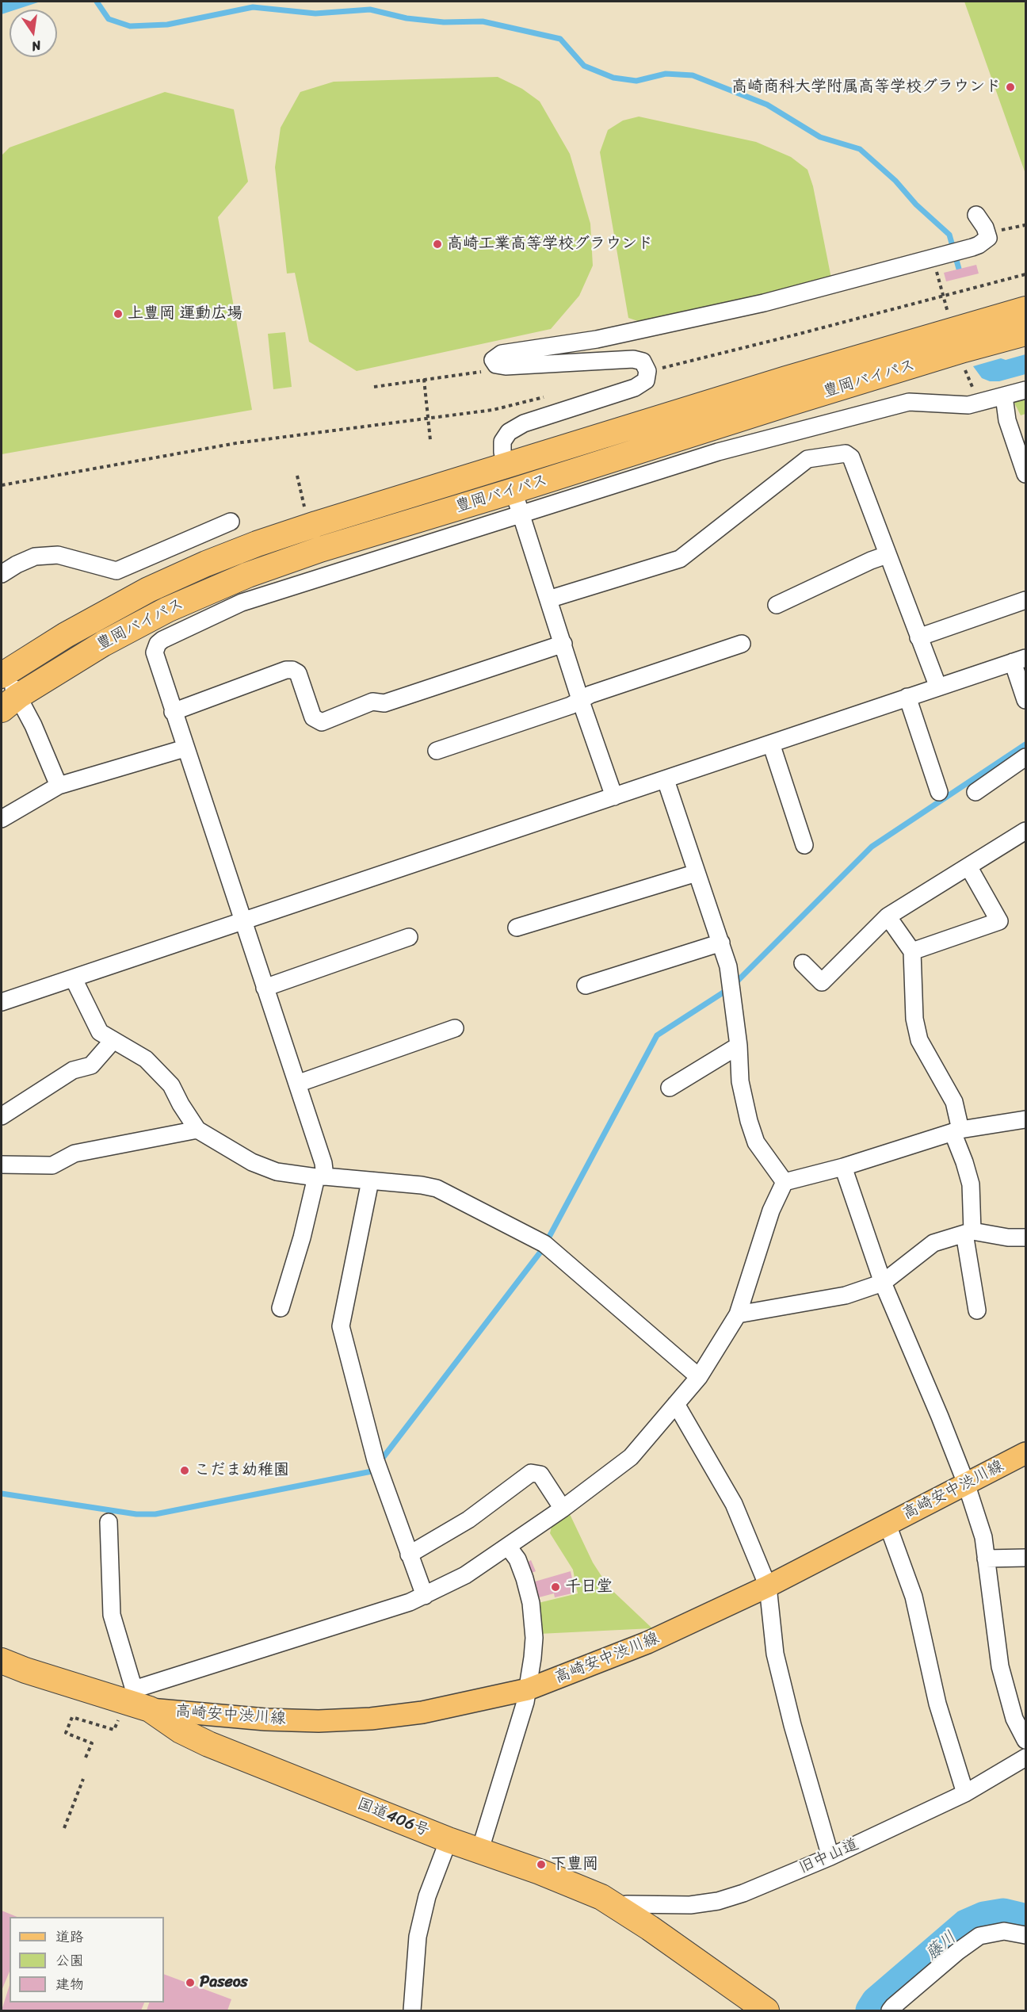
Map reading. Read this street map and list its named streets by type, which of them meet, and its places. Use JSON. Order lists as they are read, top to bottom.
{
  "streets": {
    "highway": ["豊岡バイパス", "国道406号"],
    "main road": ["高崎安中渋川線"],
    "street": ["旧中山道"]
  },
  "crossings": [
    ["高崎安中渋川線", "国道406号"],
    ["国道406号", "旧中山道"]
  ],
  "water": ["藤川"],
  "places": [
    "高崎商科大学附属高等学校グラウンド",
    "高崎工業高等学校グラウンド",
    "上豊岡 運動広場",
    "こだま幼稚園",
    "千日堂",
    "下豊岡",
    "Paseos"
  ],
  "legend": ["道路", "公園", "建物"],
  "north": "bottom"
}
